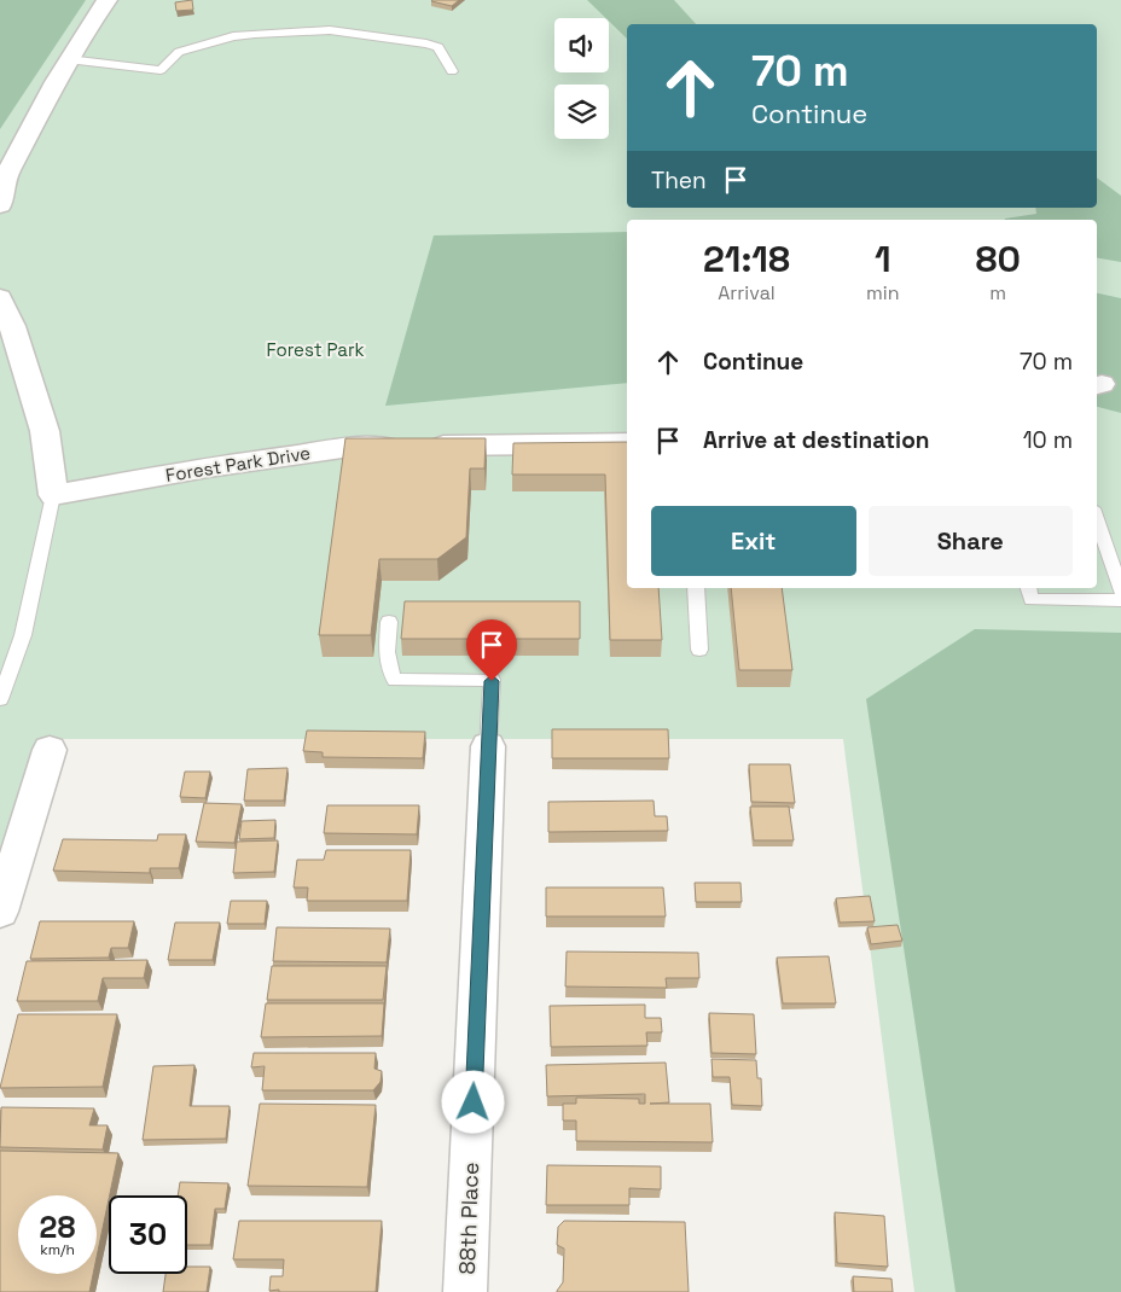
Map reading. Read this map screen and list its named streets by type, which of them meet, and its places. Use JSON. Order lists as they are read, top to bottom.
{
  "streets": {
    "street": ["Forest Park Drive", "88th Place"]
  },
  "parks": ["Forest Park"],
  "page": {
    "turn": ["70 m", "Continue"],
    "then": "Then",
    "eta": [
      "21:18",
      "Arrival",
      "1",
      "min",
      "80",
      "m"
    ],
    "list": [
      {
        "name": "Continue",
        "value": "70 m"
      },
      {
        "name": "Arrive at destination",
        "value": "10 m"
      }
    ],
    "buttons": ["Exit", "Share"],
    "speed": "28 km/h",
    "limit": "30"
  }
}
